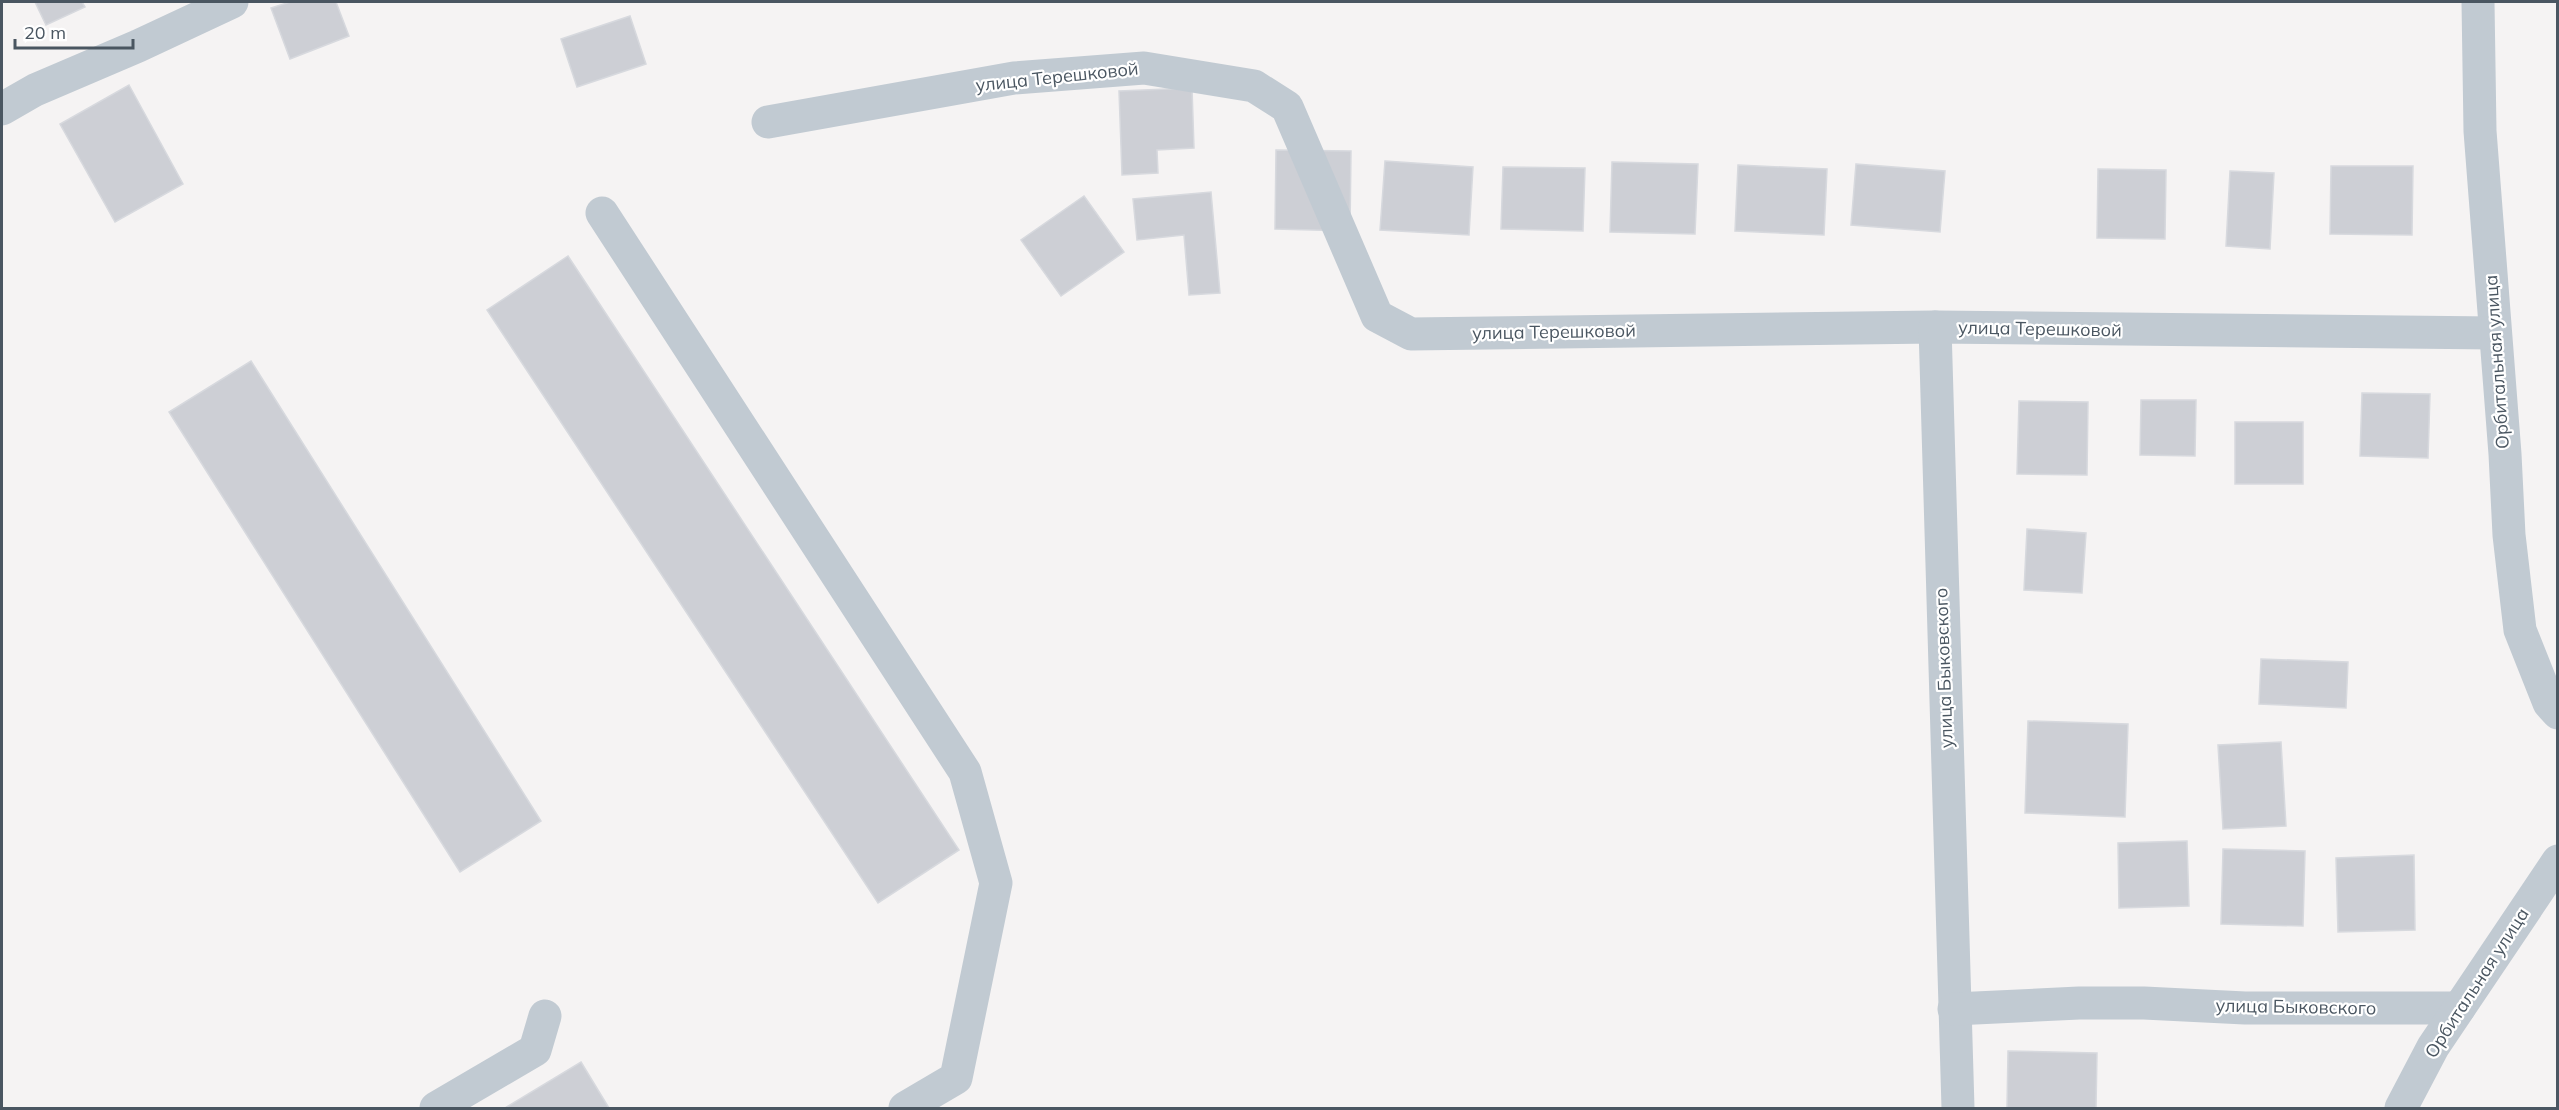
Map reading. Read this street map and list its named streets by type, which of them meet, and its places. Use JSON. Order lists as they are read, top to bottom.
{
  "streets": {
    "street": ["улица Терешковой", "Орбитальная улица", "улица Быковского"]
  },
  "crossings": [
    ["улица Терешковой", "Орбитальная улица"],
    ["улица Терешковой", "улица Быковского"],
    ["Орбитальная улица", "улица Быковского"]
  ],
  "scale_bar": "20 m"
}
